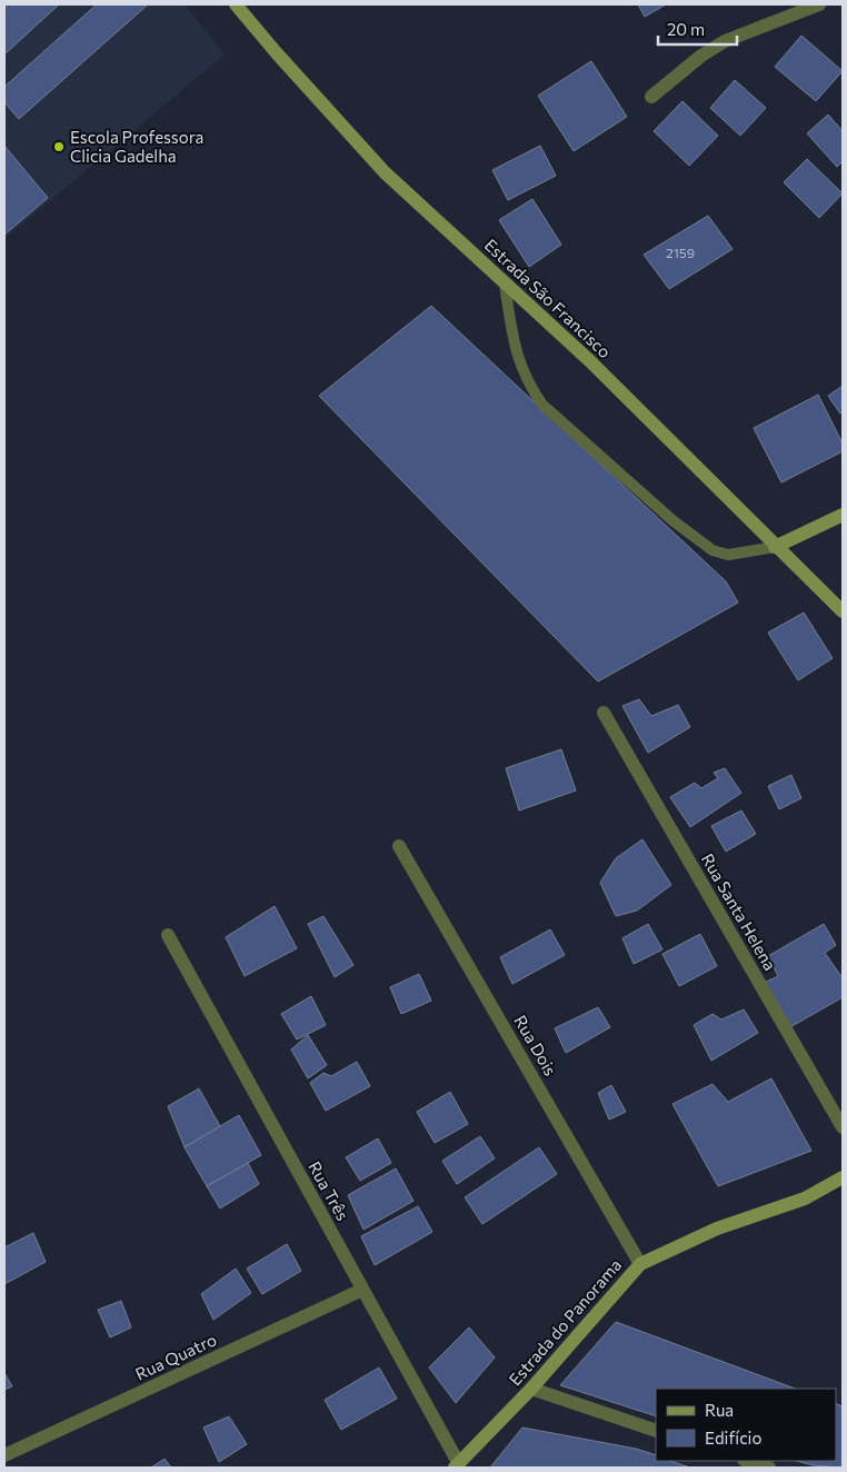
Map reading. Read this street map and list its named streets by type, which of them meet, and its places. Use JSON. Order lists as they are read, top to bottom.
{
  "streets": {
    "street": [
      "Estrada São Francisco",
      "Rua Santa Helena",
      "Rua Dois",
      "Rua Três",
      "Estrada do Panorama",
      "Rua Quatro"
    ]
  },
  "crossings": [
    ["Rua Dois", "Estrada do Panorama"],
    ["Rua Três", "Estrada do Panorama"],
    ["Rua Três", "Rua Quatro"]
  ],
  "places": ["Escola Professora Clicia Gadelha"],
  "house_numbers": ["2159"],
  "legend": ["Rua", "Edifício"],
  "scale_bar": "20 m"
}
